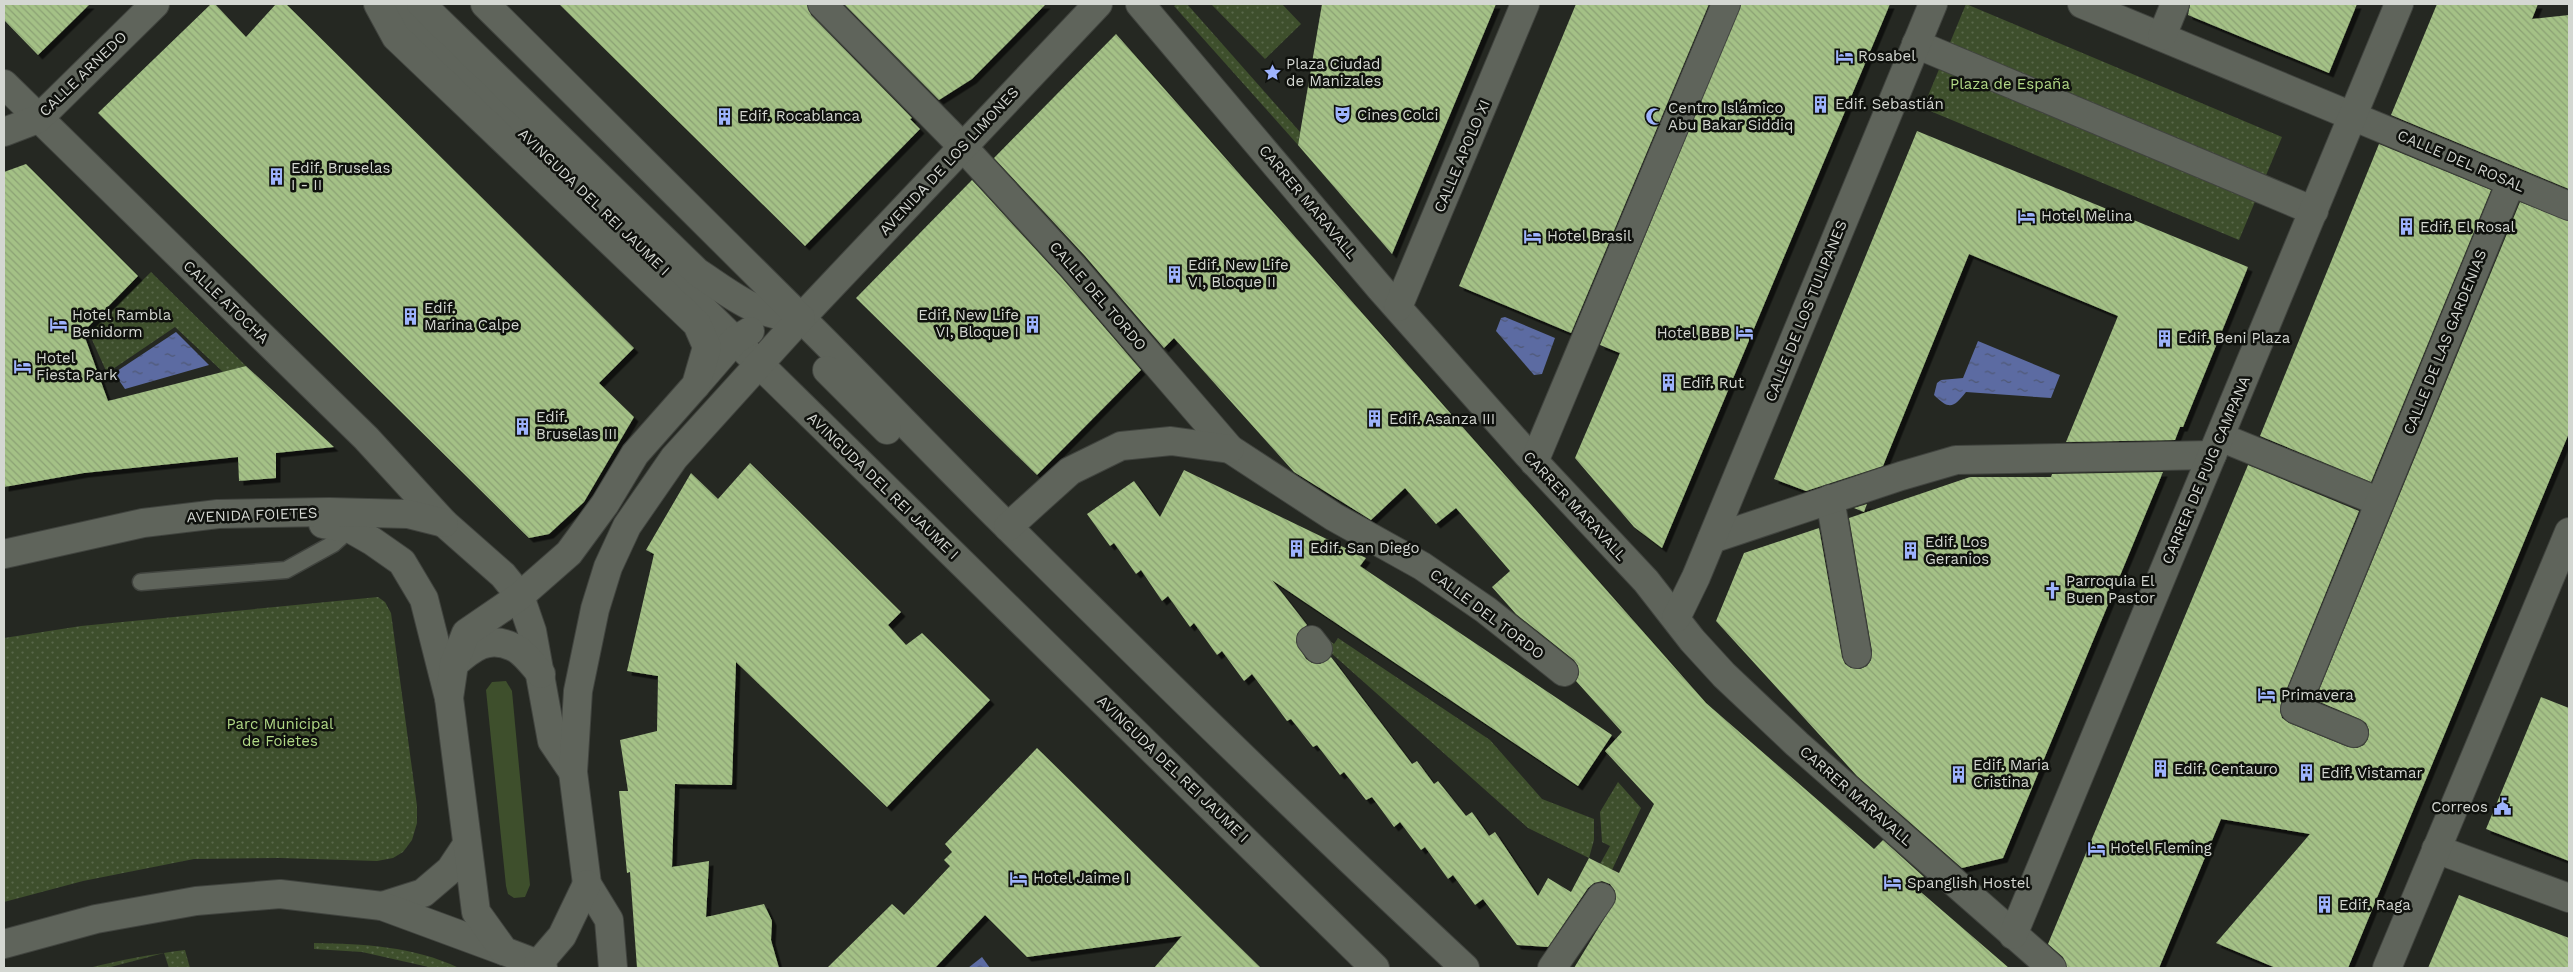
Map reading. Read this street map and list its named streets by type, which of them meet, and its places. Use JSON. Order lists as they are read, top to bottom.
{
  "streets": {
    "street": [
      "CALLE ARNEDO",
      "CALLE APOLO XI",
      "AVENIDA DE LOS LIMONES",
      "CALLE DEL ROSAL",
      "AVINGUDA DEL REI JAUME I",
      "CARRER MARAVALL",
      "CALLE DEL TORDO",
      "CALLE ATOCHA",
      "CALLE DE LOS TULIPANES",
      "CALLE DE LAS GARDENIAS",
      "CARRER DE PUIG CAMPANA",
      "AVENIDA FOIETES"
    ]
  },
  "crossings": [
    ["CALLE ARNEDO", "CALLE ATOCHA"],
    ["CALLE APOLO XI", "CARRER MARAVALL"],
    ["AVENIDA DE LOS LIMONES", "AVINGUDA DEL REI JAUME I"],
    ["AVENIDA DE LOS LIMONES", "CALLE DEL TORDO"],
    ["CALLE DEL ROSAL", "CALLE DE LAS GARDENIAS"],
    ["CALLE DEL ROSAL", "CARRER DE PUIG CAMPANA"],
    ["CARRER MARAVALL", "CALLE DE LOS TULIPANES"],
    ["CARRER MARAVALL", "CARRER DE PUIG CAMPANA"]
  ],
  "parks": ["Plaza de España", "Parc Municipal de Foietes"],
  "places": {
    "hotel": [
      "Rosabel",
      "Hotel Melina",
      "Hotel Brasil",
      "Hotel Rambla Benidorm",
      "Hotel BBB",
      "Hotel Fiesta Park",
      "Primavera",
      "Hotel Fleming",
      "Hotel Jaime I",
      "Spanglish Hostel"
    ],
    "place": ["Plaza Ciudad de Manizales"],
    "building": [
      "Edif. Sebastián",
      "Edif. Rocablanca",
      "Edif. Bruselas I - II",
      "Edif. El Rosal",
      "Edif. New Life VI, Bloque II",
      "Edif. Marina Calpe",
      "Edif. New Life VI, Bloque I",
      "Edif. Beni Plaza",
      "Edif. Rut",
      "Edif. Asanza III",
      "Edif. Bruselas III",
      "Edif. San Diego",
      "Edif. Los Geranios",
      "Edif. Centauro",
      "Edif. Vistamar",
      "Edif. Maria Cristina",
      "Edif. Raga"
    ],
    "theatre": ["Cines Colci"],
    "mosque": ["Centro Islámico Abu Bakar Siddiq"],
    "church": ["Parroquia El Buen Pastor"],
    "public building": ["Correos"]
  }
}
